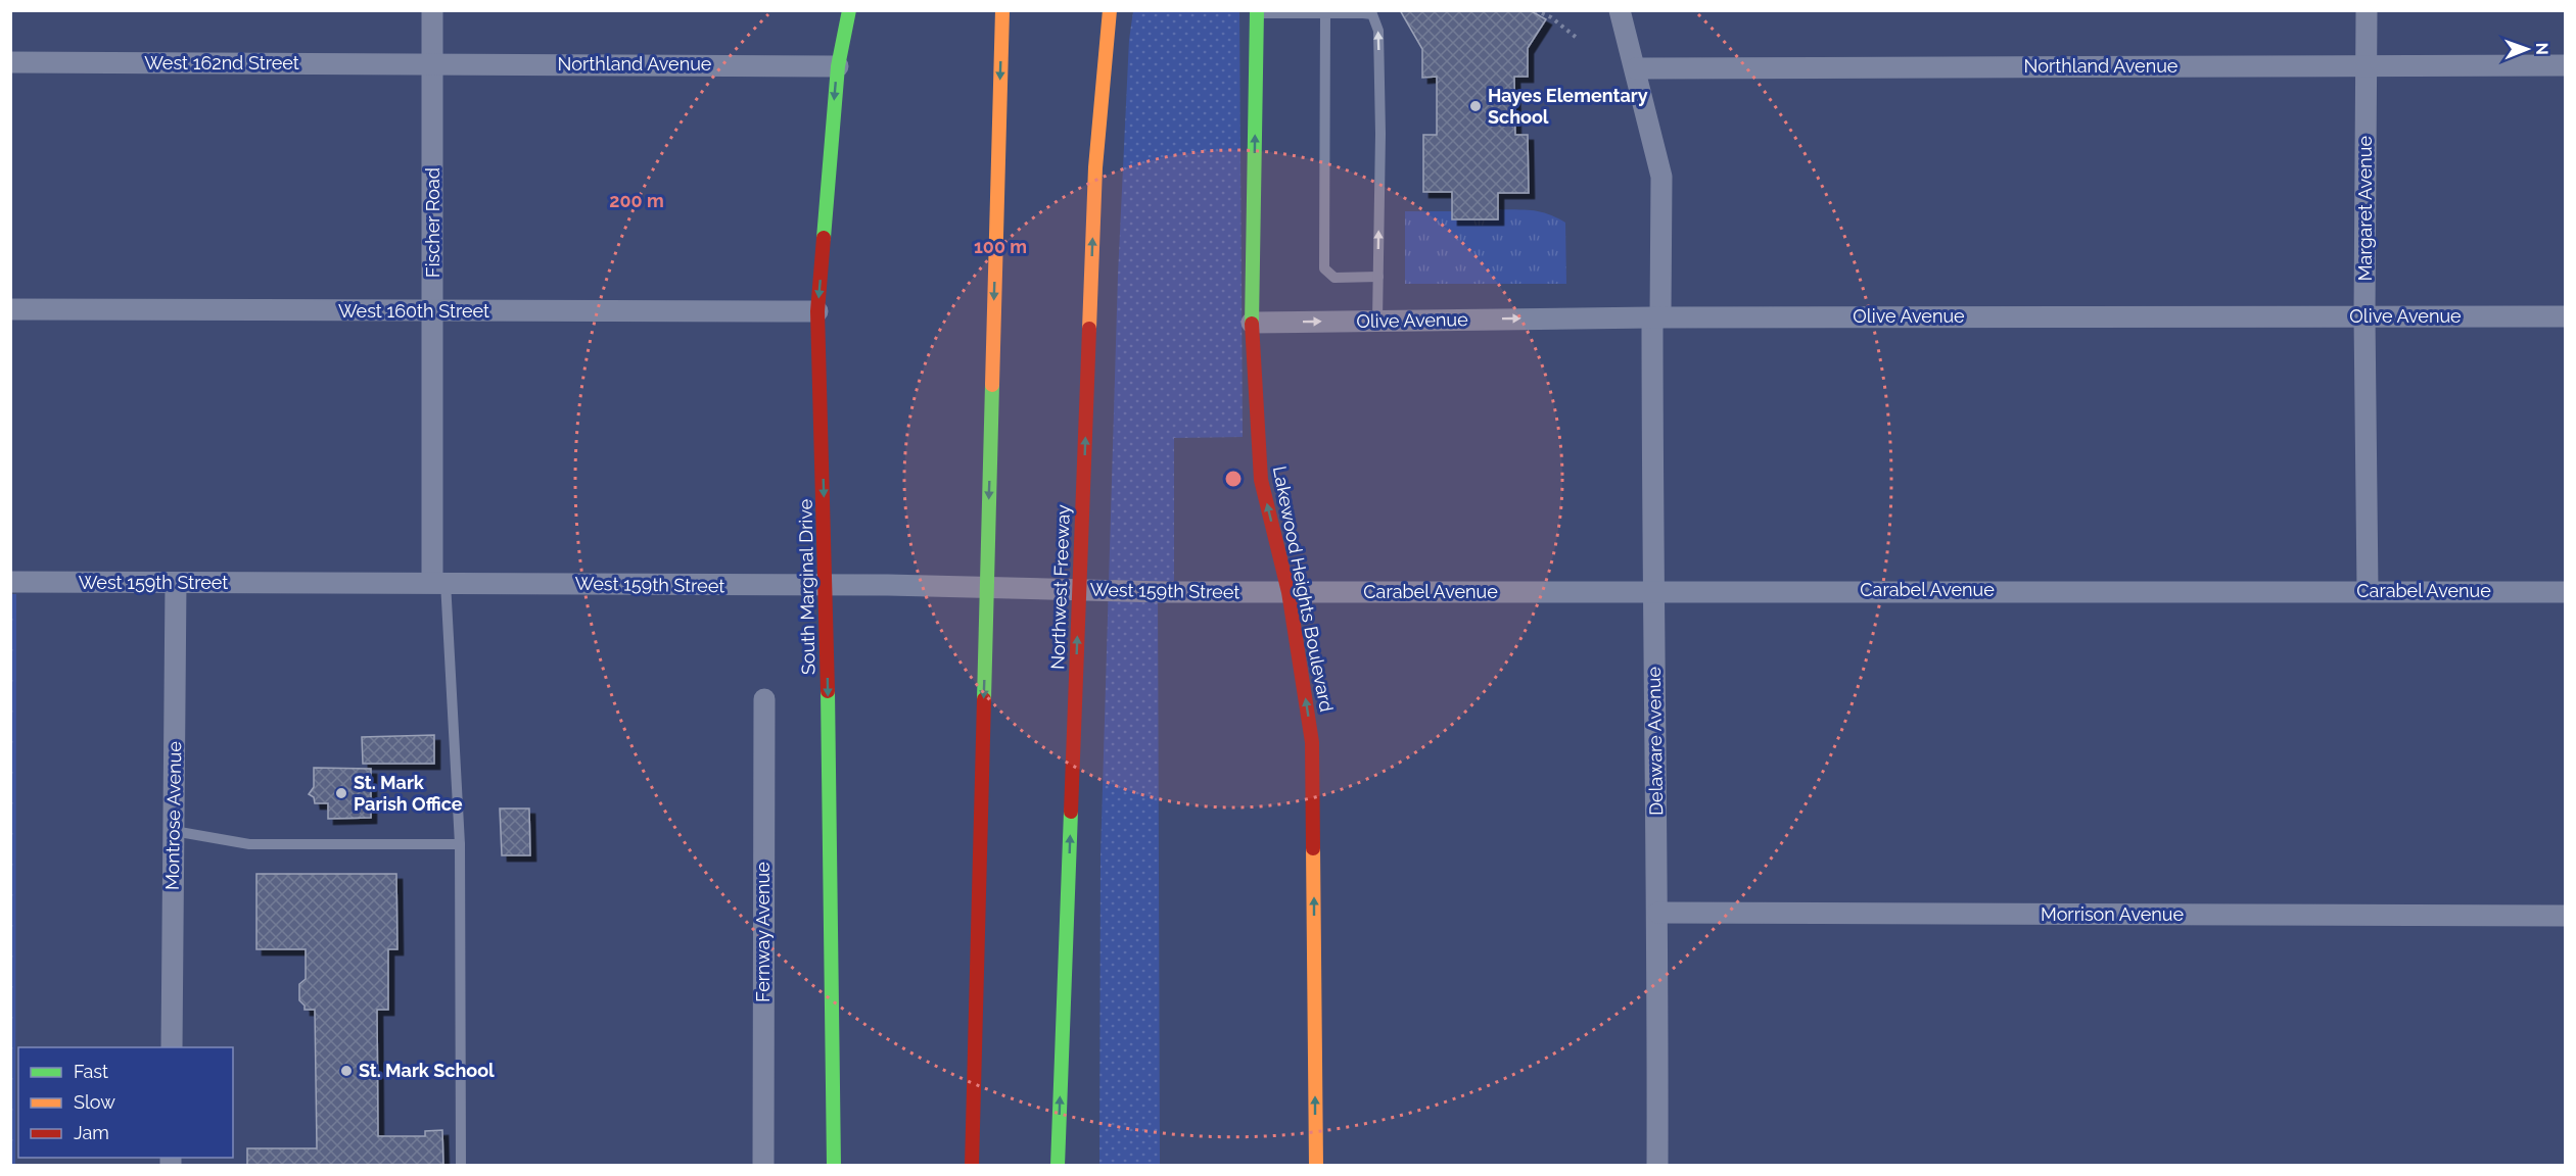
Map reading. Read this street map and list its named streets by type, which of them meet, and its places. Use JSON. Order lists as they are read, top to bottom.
{
  "streets": {
    "main road": ["South Marginal Drive", "Northwest Freeway", "Lakewood Heights Boulevard"],
    "street": [
      "West 162nd Street",
      "Northland Avenue",
      "Margaret Avenue",
      "Fischer Road",
      "West 160th Street",
      "Olive Avenue",
      "West 159th Street",
      "Carabel Avenue",
      "Delaware Avenue",
      "Montrose Avenue",
      "Morrison Avenue",
      "Fernway Avenue"
    ]
  },
  "crossings": [
    ["West 162nd Street", "Northland Avenue"],
    ["West 162nd Street", "Fischer Road"],
    ["Northland Avenue", "Margaret Avenue"],
    ["Northland Avenue", "Fischer Road"],
    ["Northland Avenue", "South Marginal Drive"],
    ["Northland Avenue", "Delaware Avenue"],
    ["Margaret Avenue", "Olive Avenue"],
    ["Margaret Avenue", "Carabel Avenue"],
    ["Fischer Road", "West 160th Street"],
    ["Fischer Road", "West 159th Street"],
    ["West 160th Street", "South Marginal Drive"],
    ["Olive Avenue", "Lakewood Heights Boulevard"],
    ["Olive Avenue", "Delaware Avenue"],
    ["West 159th Street", "South Marginal Drive"],
    ["West 159th Street", "Lakewood Heights Boulevard"],
    ["West 159th Street", "Carabel Avenue"],
    ["West 159th Street", "Montrose Avenue"],
    ["Lakewood Heights Boulevard", "Carabel Avenue"],
    ["Carabel Avenue", "Delaware Avenue"],
    ["Delaware Avenue", "Morrison Avenue"]
  ],
  "one_way": ["South Marginal Drive", "Lakewood Heights Boulevard"],
  "places": ["Hayes Elementary School", "St. Mark Parish Office", "St. Mark School"],
  "legend": ["Fast", "Slow", "Jam"],
  "north": "right",
  "rings": ["200 m", "100 m"]
}
